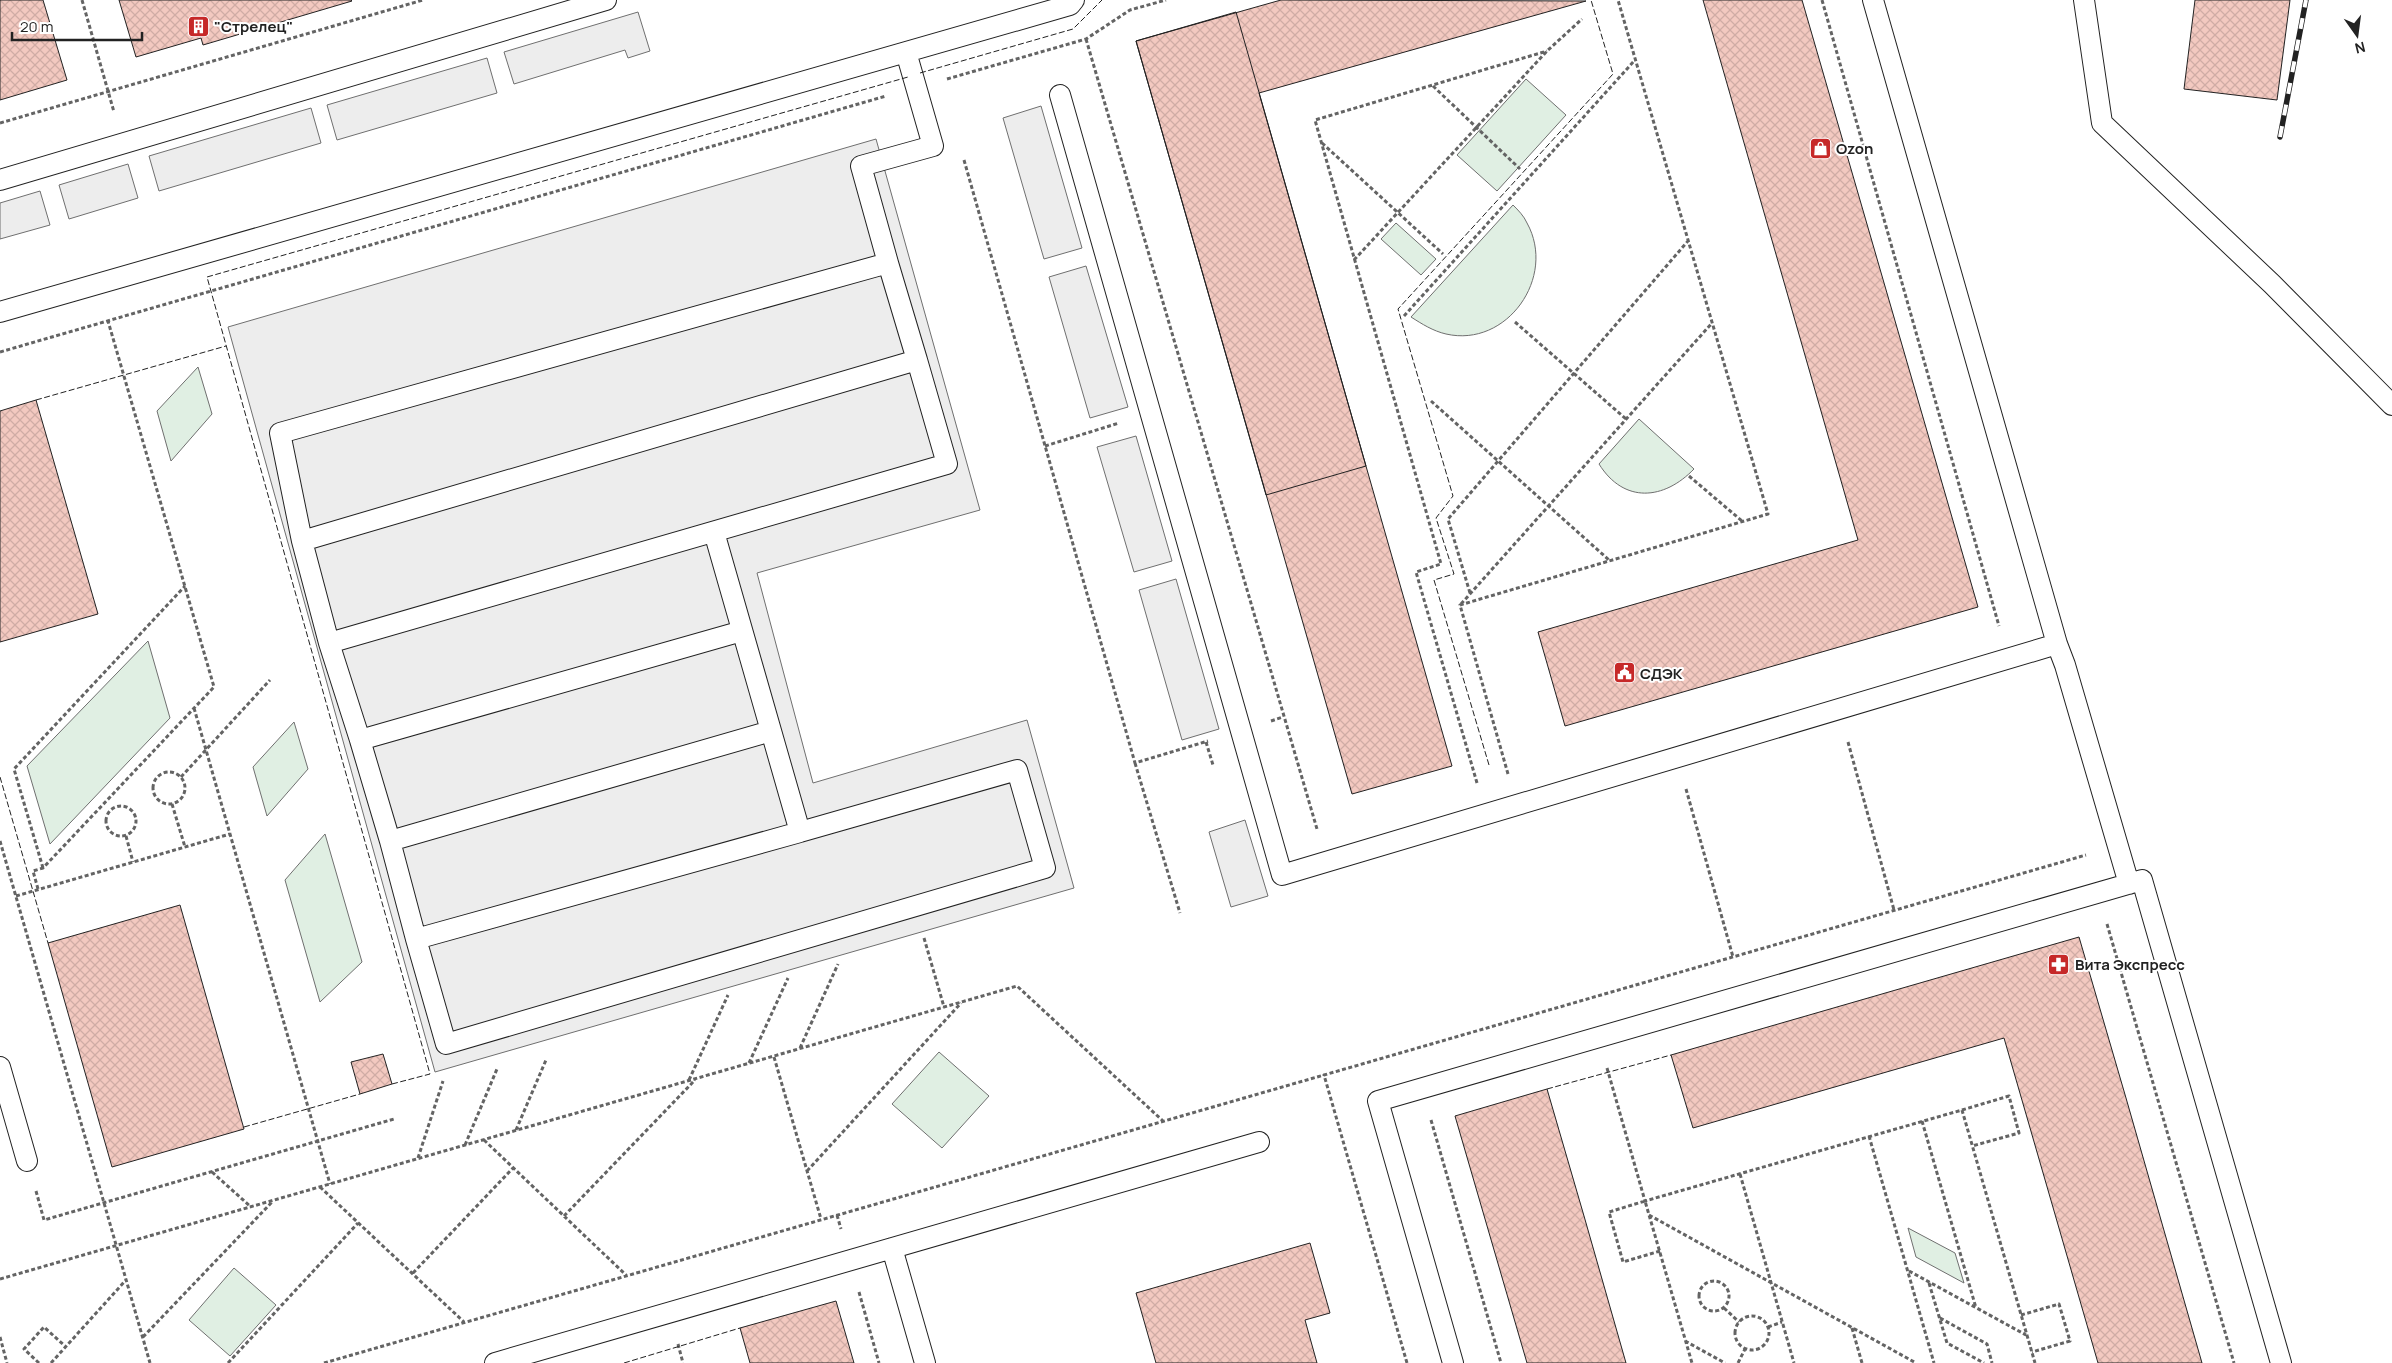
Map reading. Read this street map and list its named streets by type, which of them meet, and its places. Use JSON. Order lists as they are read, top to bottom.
{
  "places": {
    "building": ["\"Стрелец\""],
    "shop": ["Ozon"],
    "public building": ["СДЭК"],
    "pharmacy": ["Вита Экспресс"]
  },
  "scale_bar": "20 m",
  "north": "bottom"
}
